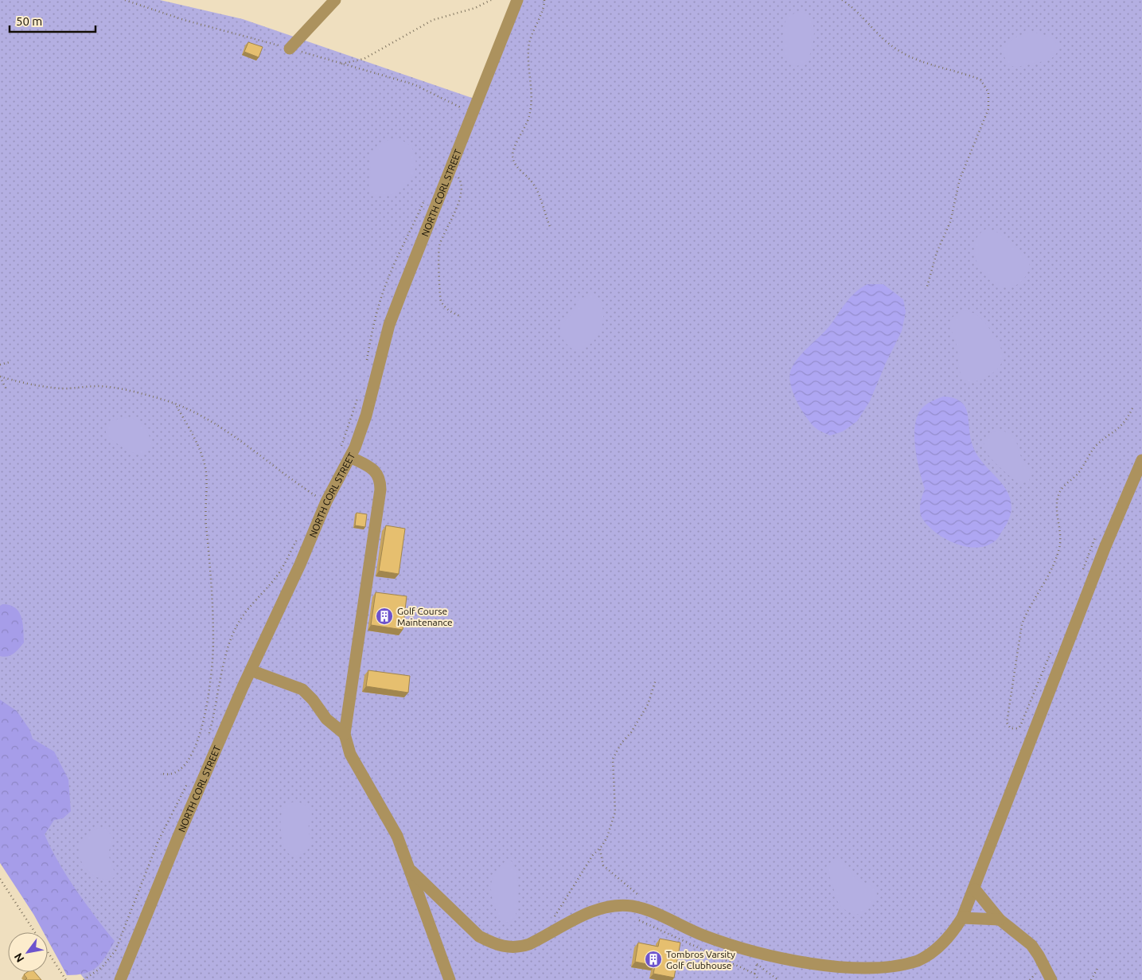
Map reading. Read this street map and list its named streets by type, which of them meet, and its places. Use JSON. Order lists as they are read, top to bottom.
{
  "streets": {
    "street": ["NORTH CORL STREET"]
  },
  "places": {
    "building": ["Golf Course Maintenance", "Tombros Varsity Golf Clubhouse"]
  },
  "scale_bar": "50 m",
  "north": "bottom left"
}
